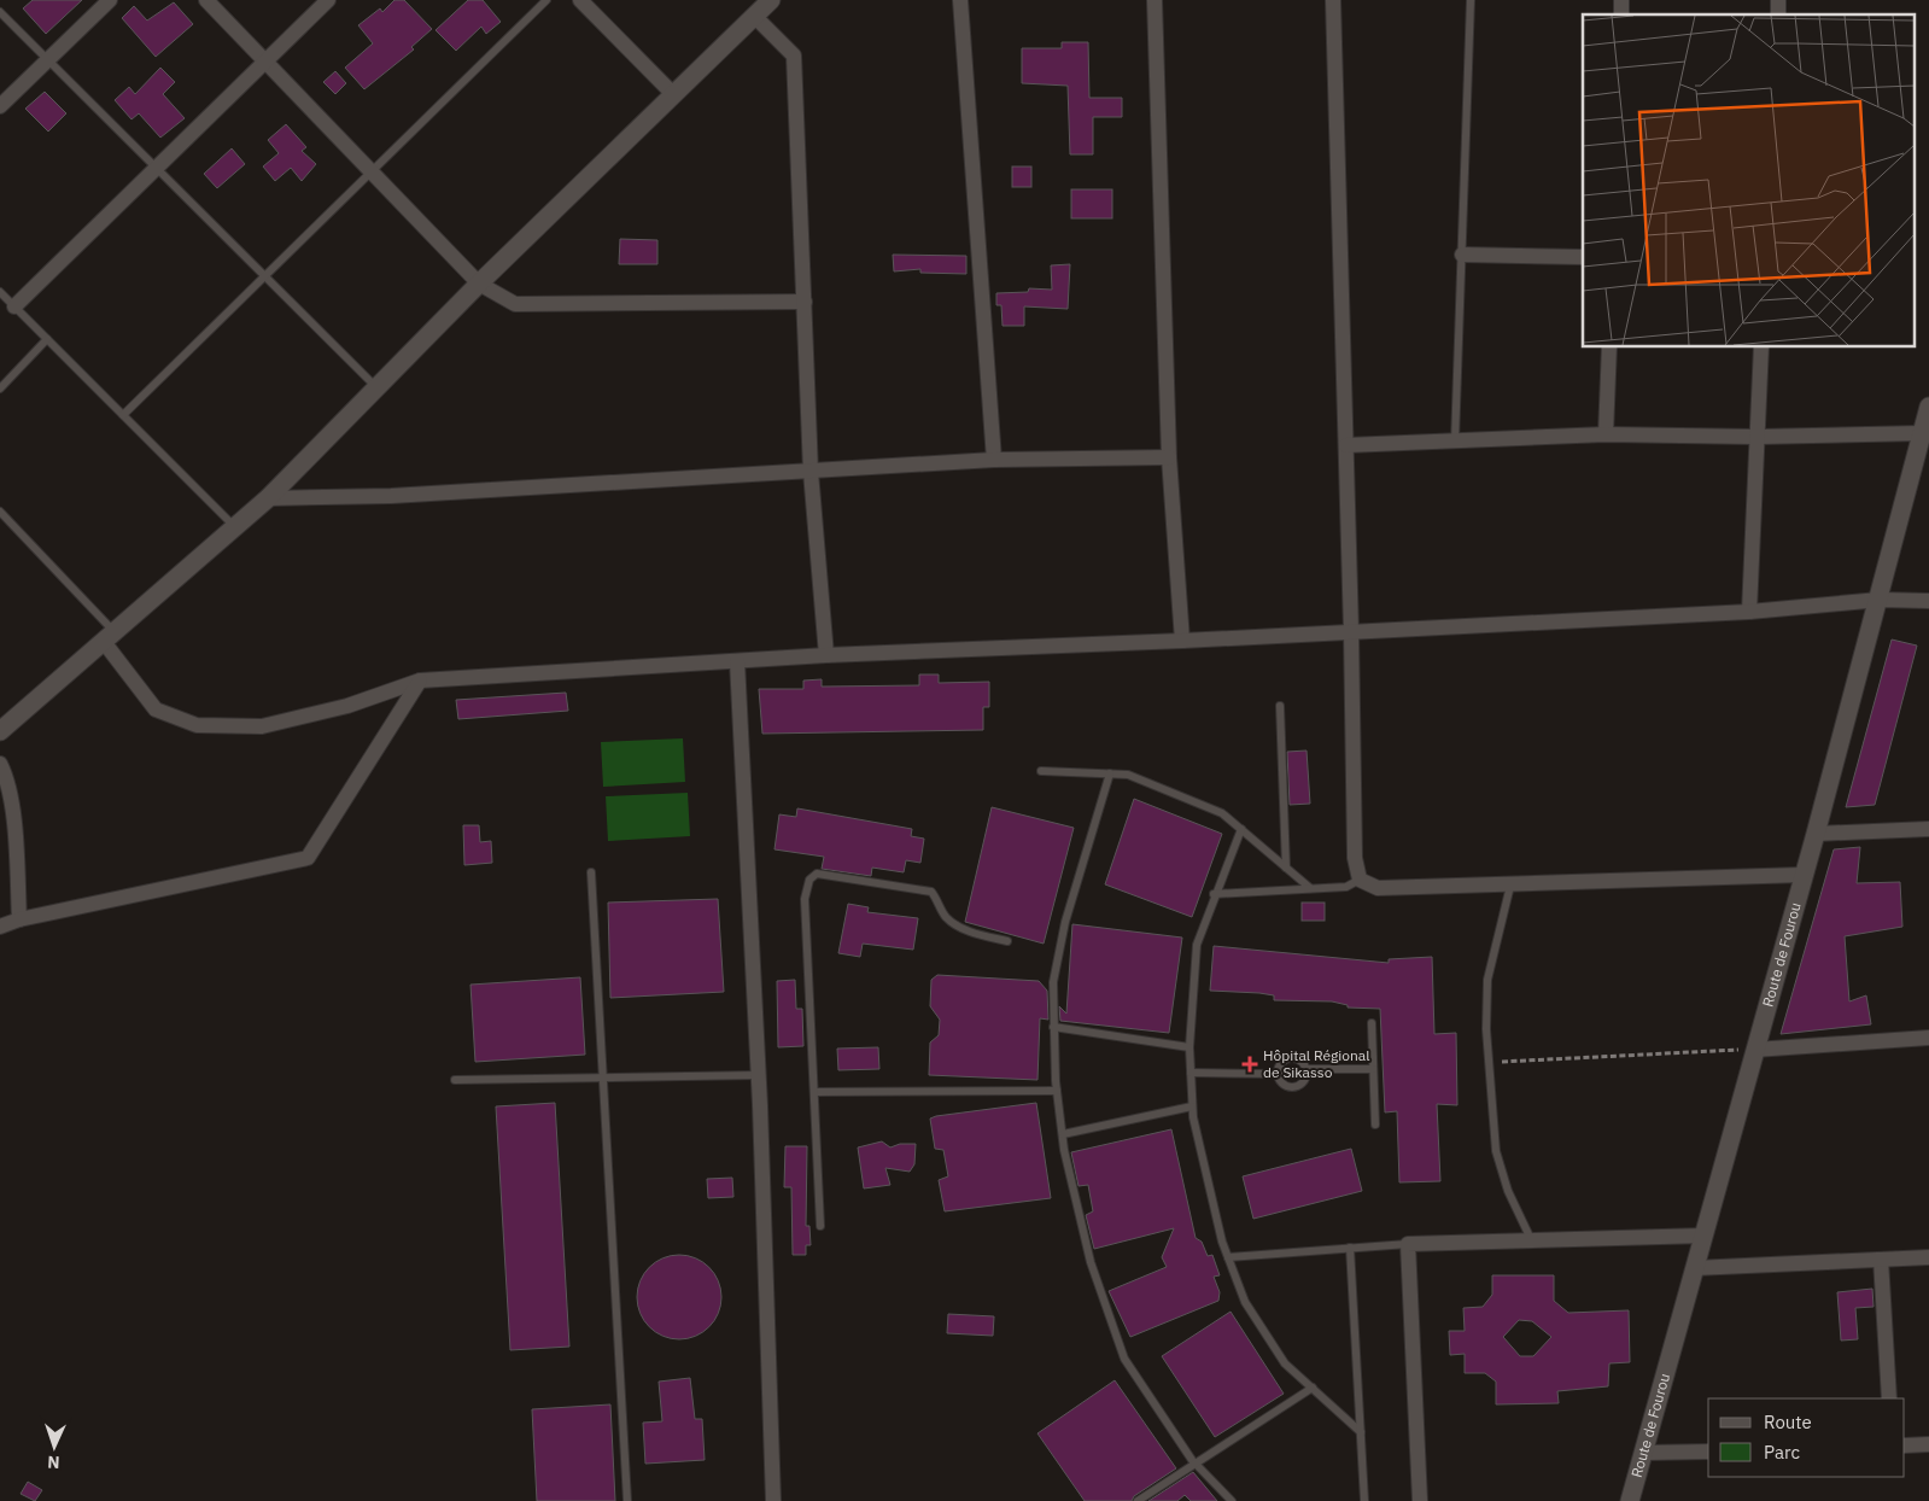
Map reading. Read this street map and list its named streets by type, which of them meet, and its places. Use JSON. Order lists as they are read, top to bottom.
{
  "streets": {
    "main road": ["Route de Fourou"]
  },
  "places": {
    "health": ["Hôpital Régional de Sikasso"]
  },
  "legend": ["Route", "Parc"],
  "north": "bottom"
}
